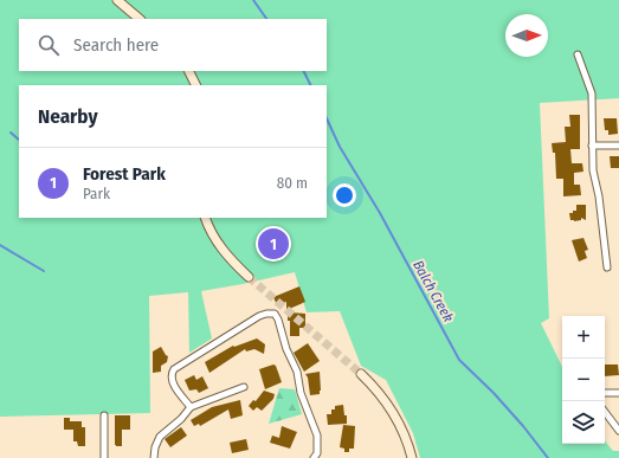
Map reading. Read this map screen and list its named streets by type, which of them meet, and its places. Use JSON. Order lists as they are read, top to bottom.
{
  "water": ["Balch Creek"],
  "north": "right",
  "page": {
    "search": "Search here",
    "heading": "Nearby",
    "list": [
      {
        "mark": "1",
        "name": "Forest Park",
        "note": "Park",
        "value": "80 m"
      }
    ],
    "pins": "1",
    "map_buttons": ["+", "−"]
  }
}
